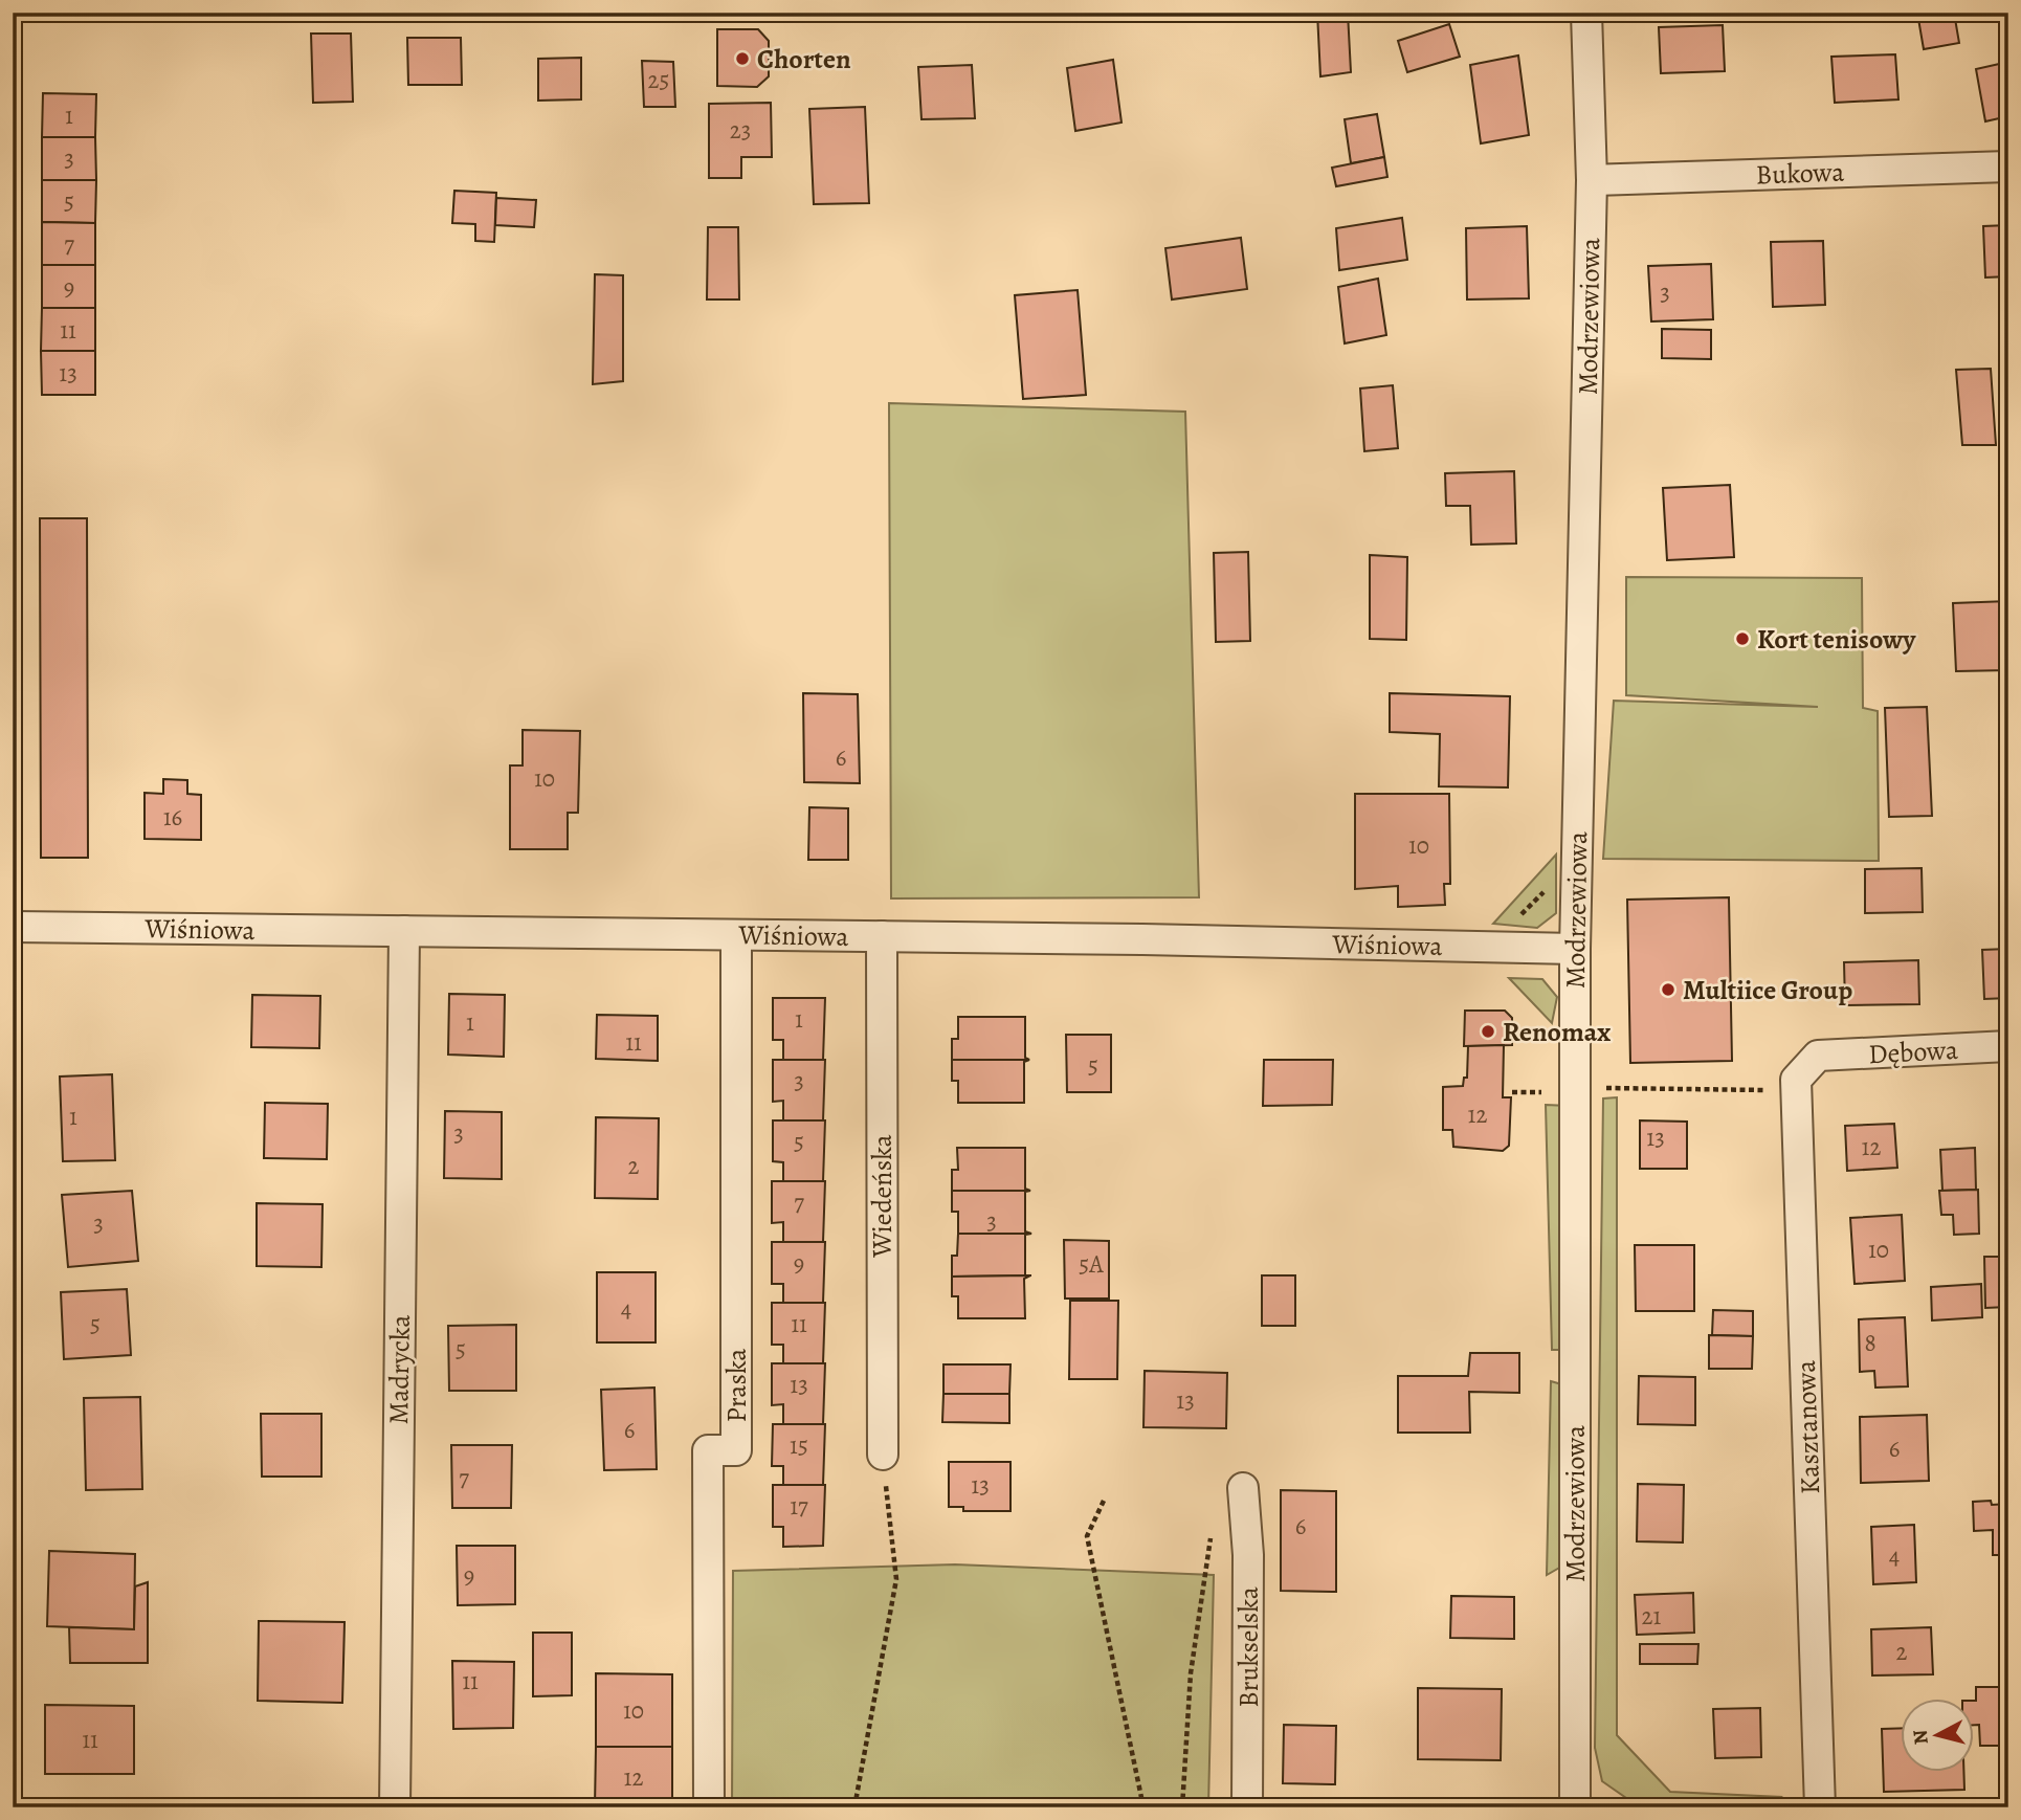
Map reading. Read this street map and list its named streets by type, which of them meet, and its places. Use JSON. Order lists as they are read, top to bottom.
{
  "streets": {
    "street": [
      "Bukowa",
      "Modrzewiowa",
      "Wiśniowa",
      "Dębowa",
      "Wiedeńska",
      "Madrycka",
      "Praska",
      "Kasztanowa",
      "Brukselska"
    ]
  },
  "crossings": [
    ["Bukowa", "Modrzewiowa"],
    ["Modrzewiowa", "Wiśniowa"],
    ["Wiśniowa", "Wiedeńska"],
    ["Wiśniowa", "Madrycka"],
    ["Wiśniowa", "Praska"],
    ["Dębowa", "Kasztanowa"]
  ],
  "places": [
    "Chorten",
    "Kort tenisowy",
    "Multiice Group",
    "Renomax"
  ],
  "house_numbers": [
    "25",
    "1",
    "23",
    "3",
    "5",
    "7",
    "9",
    "3",
    "11",
    "13",
    "6",
    "10",
    "16",
    "10",
    "1",
    "1",
    "11",
    "5",
    "3",
    "12",
    "1",
    "3",
    "13",
    "5",
    "12",
    "2",
    "7",
    "3",
    "3",
    "10",
    "9",
    "5A",
    "4",
    "5",
    "11",
    "8",
    "5",
    "13",
    "13",
    "6",
    "15",
    "6",
    "7",
    "13",
    "17",
    "6",
    "4",
    "9",
    "21",
    "2",
    "11",
    "10",
    "11",
    "12"
  ],
  "north": "left"
}
